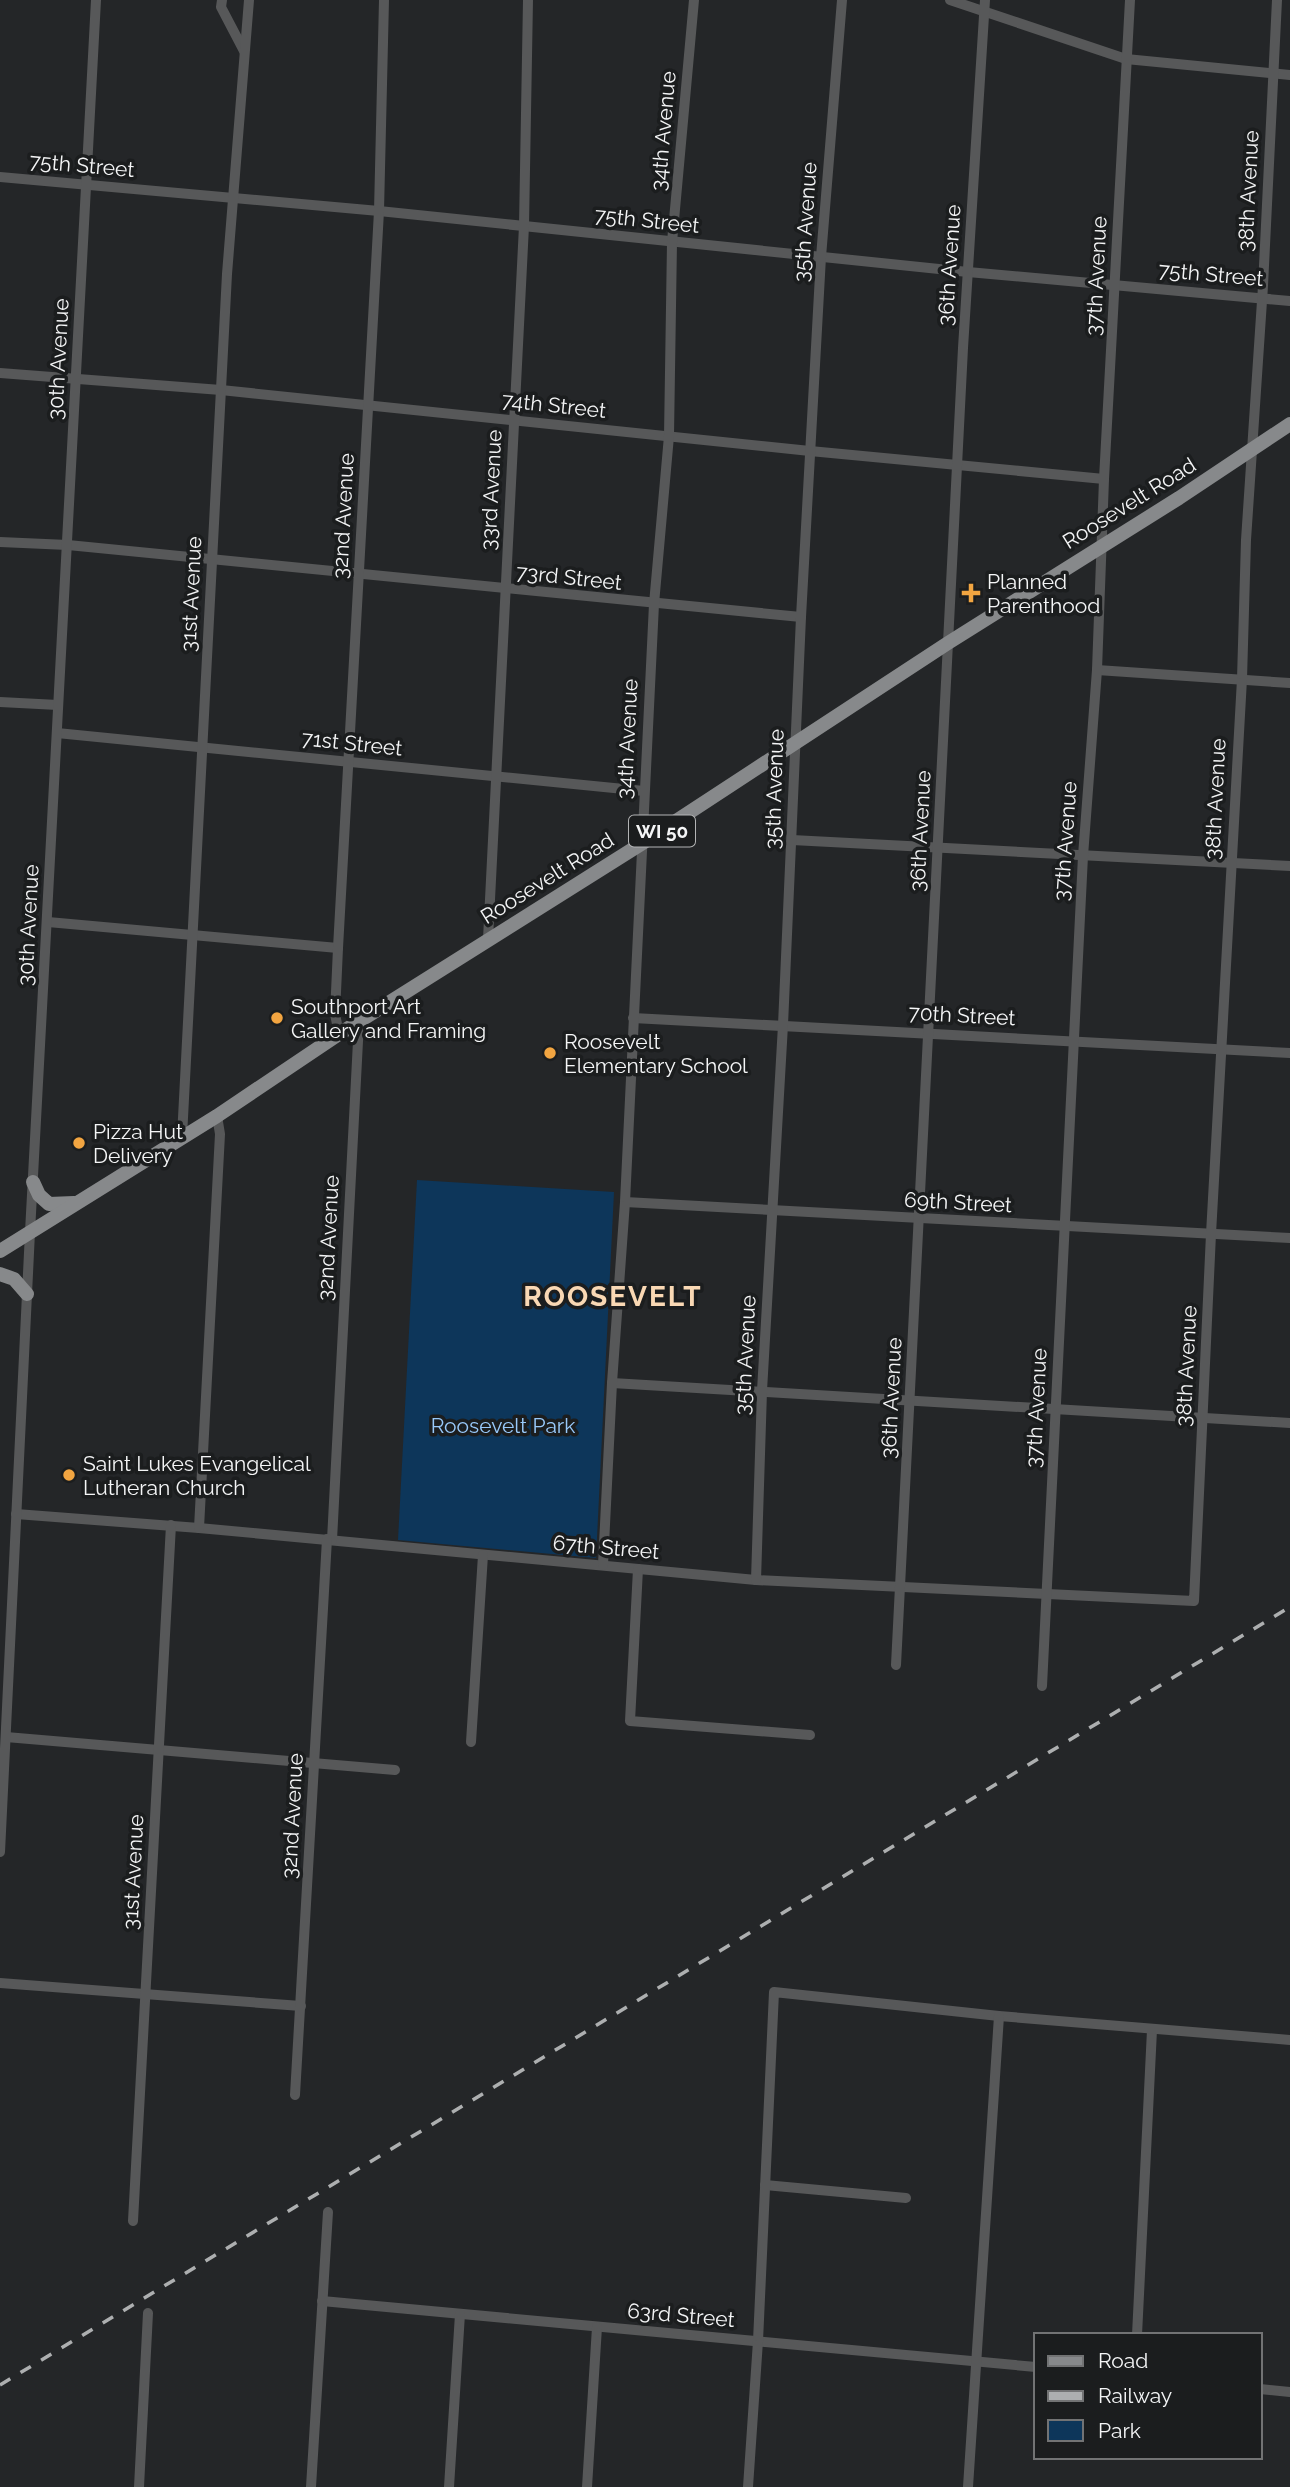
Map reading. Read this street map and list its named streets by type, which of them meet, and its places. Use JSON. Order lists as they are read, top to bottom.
{
  "streets": {
    "main road": ["Roosevelt Road", "WI 50"],
    "street": [
      "34th Avenue",
      "75th Street",
      "38th Avenue",
      "35th Avenue",
      "36th Avenue",
      "37th Avenue",
      "30th Avenue",
      "74th Street",
      "33rd Avenue",
      "32nd Avenue",
      "73rd Street",
      "31st Avenue",
      "71st Street",
      "70th Street",
      "69th Street",
      "67th Street",
      "63rd Street"
    ]
  },
  "crossings": [
    ["34th Avenue", "75th Street"],
    ["34th Avenue", "74th Street"],
    ["34th Avenue", "Roosevelt Road"],
    ["34th Avenue", "73rd Street"],
    ["34th Avenue", "71st Street"],
    ["34th Avenue", "70th Street"],
    ["34th Avenue", "69th Street"],
    ["34th Avenue", "67th Street"],
    ["75th Street", "38th Avenue"],
    ["75th Street", "35th Avenue"],
    ["75th Street", "36th Avenue"],
    ["75th Street", "37th Avenue"],
    ["75th Street", "30th Avenue"],
    ["75th Street", "33rd Avenue"],
    ["75th Street", "32nd Avenue"],
    ["75th Street", "31st Avenue"],
    ["38th Avenue", "Roosevelt Road"],
    ["38th Avenue", "70th Street"],
    ["38th Avenue", "69th Street"],
    ["38th Avenue", "67th Street"],
    ["35th Avenue", "74th Street"],
    ["35th Avenue", "Roosevelt Road"],
    ["35th Avenue", "73rd Street"],
    ["35th Avenue", "70th Street"],
    ["35th Avenue", "69th Street"],
    ["35th Avenue", "67th Street"],
    ["36th Avenue", "74th Street"],
    ["36th Avenue", "Roosevelt Road"],
    ["36th Avenue", "70th Street"],
    ["36th Avenue", "69th Street"],
    ["36th Avenue", "67th Street"],
    ["37th Avenue", "74th Street"],
    ["37th Avenue", "Roosevelt Road"],
    ["37th Avenue", "70th Street"],
    ["37th Avenue", "69th Street"],
    ["37th Avenue", "67th Street"],
    ["30th Avenue", "74th Street"],
    ["30th Avenue", "Roosevelt Road"],
    ["30th Avenue", "73rd Street"],
    ["30th Avenue", "71st Street"],
    ["30th Avenue", "67th Street"],
    ["74th Street", "33rd Avenue"],
    ["74th Street", "32nd Avenue"],
    ["74th Street", "31st Avenue"],
    ["33rd Avenue", "Roosevelt Road"],
    ["33rd Avenue", "73rd Street"],
    ["33rd Avenue", "71st Street"],
    ["Roosevelt Road", "32nd Avenue"],
    ["Roosevelt Road", "31st Avenue"],
    ["32nd Avenue", "73rd Street"],
    ["32nd Avenue", "71st Street"],
    ["32nd Avenue", "67th Street"],
    ["73rd Street", "31st Avenue"],
    ["31st Avenue", "71st Street"],
    ["31st Avenue", "67th Street"]
  ],
  "districts": ["ROOSEVELT"],
  "parks": ["Roosevelt Park"],
  "places": {
    "health": ["Planned Parenthood"],
    "other": [
      "Southport Art Gallery and Framing",
      "Roosevelt Elementary School",
      "Pizza Hut Delivery",
      "Saint Lukes Evangelical Lutheran Church"
    ]
  },
  "legend": ["Road", "Railway", "Park"]
}
